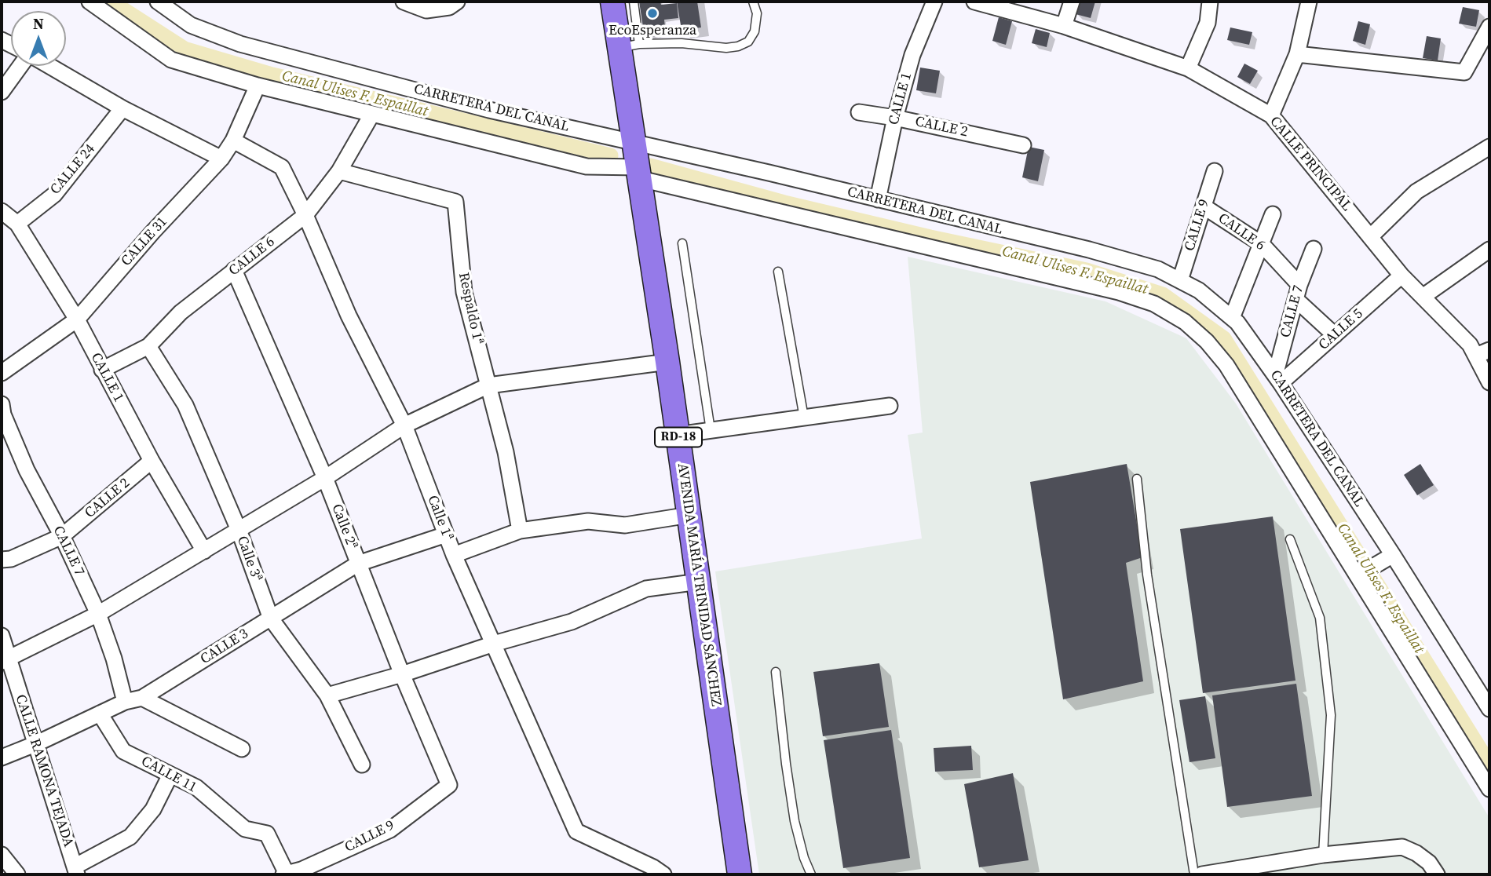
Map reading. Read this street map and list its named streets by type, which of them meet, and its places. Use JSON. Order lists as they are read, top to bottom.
{
  "streets": {
    "main road": ["RD-18", "AVENIDA MARÍA TRINIDAD SÁNCHEZ"],
    "street": [
      "CALLE 1",
      "CARRETERA DEL CANAL",
      "CALLE 2",
      "CALLE PRINCIPAL",
      "CALLE 24",
      "CALLE 9",
      "CALLE 6",
      "CALLE 31",
      "Respaldo 1ª",
      "CALLE 7",
      "CALLE 5",
      "Calle 1ª",
      "Calle 2ª",
      "Calle 3ª",
      "CALLE 3",
      "CALLE RAMONA TEJADA",
      "CALLE 11"
    ]
  },
  "crossings": [
    ["CALLE 1", "CARRETERA DEL CANAL"],
    ["CALLE 1", "CALLE 2"],
    ["CALLE 1", "CALLE 24"],
    ["CALLE 1", "CALLE 6"],
    ["CALLE 1", "CALLE 31"],
    ["CARRETERA DEL CANAL", "CALLE 9"],
    ["CARRETERA DEL CANAL", "CALLE 7"],
    ["CARRETERA DEL CANAL", "CALLE 5"],
    ["CARRETERA DEL CANAL", "AVENIDA MARÍA TRINIDAD SÁNCHEZ"],
    ["CALLE 2", "CALLE 7"],
    ["CALLE PRINCIPAL", "CALLE 5"],
    ["CALLE 9", "CALLE 6"],
    ["CALLE 9", "Calle 2ª"],
    ["CALLE 9", "CALLE 11"],
    ["CALLE 6", "Respaldo 1ª"],
    ["CALLE 6", "CALLE 7"],
    ["CALLE 6", "CALLE 5"],
    ["CALLE 6", "Calle 1ª"],
    ["CALLE 6", "Calle 2ª"],
    ["CALLE 6", "Calle 3ª"],
    ["CALLE 31", "Calle 1ª"],
    ["CALLE 7", "CALLE 5"],
    ["CALLE 7", "CALLE 3"],
    ["Calle 1ª", "CALLE 3"],
    ["Calle 2ª", "CALLE 3"],
    ["Calle 3ª", "CALLE 3"],
    ["CALLE 3", "CALLE RAMONA TEJADA"],
    ["CALLE 3", "CALLE 11"]
  ],
  "water": ["Canal Ulises F. Espaillat"],
  "places": ["EcoEsperanza"],
  "north": "top"
}
